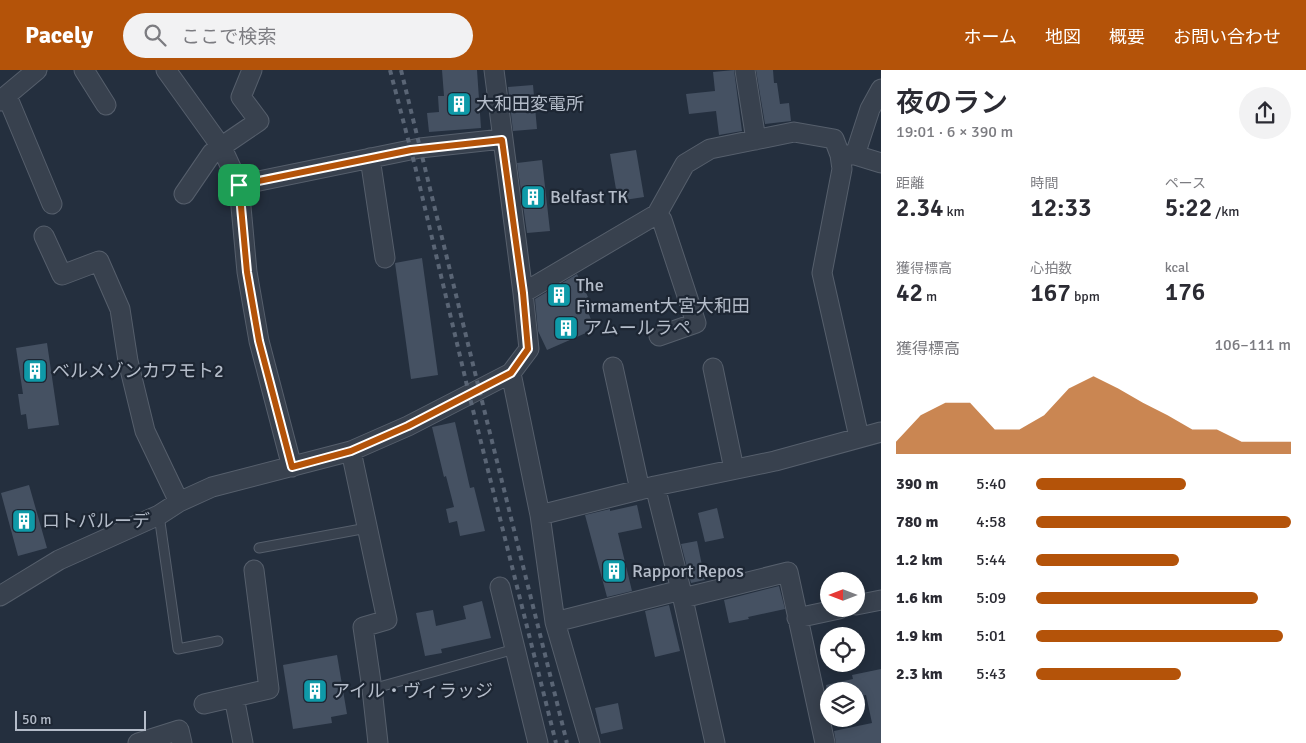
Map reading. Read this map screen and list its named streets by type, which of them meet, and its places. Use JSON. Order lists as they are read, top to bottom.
{
  "places": {
    "building": [
      "大和田変電所",
      "Belfast TK",
      "The Firmament大宮大和田",
      "アムールラペ",
      "ベルメゾンカワモト2",
      "ロトパルーデ",
      "Rapport Repos",
      "アイル・ヴィラッジ"
    ]
  },
  "scale_bar": "50 m",
  "north": "left",
  "page": {
    "header": "Pacely",
    "search": "ここで検索",
    "nav": [
      "ホーム",
      "地図",
      "概要",
      "お問い合わせ"
    ],
    "heading": ["夜のラン", "19:01 · 6 × 390 m"],
    "stats": [
      ["距離", "2.34 km"],
      ["時間", "12:33"],
      ["ペース", "5:22 /km"],
      ["獲得標高", "42 m"],
      ["心拍数", "167 bpm"],
      ["kcal", "176"]
    ],
    "chart": ["獲得標高", "106–111 m"],
    "list": [
      {
        "name": "390 m",
        "note": "5:40"
      },
      {
        "name": "780 m",
        "note": "4:58"
      },
      {
        "name": "1.2 km",
        "note": "5:44"
      },
      {
        "name": "1.6 km",
        "note": "5:09"
      },
      {
        "name": "1.9 km",
        "note": "5:01"
      },
      {
        "name": "2.3 km",
        "note": "5:43"
      }
    ],
    "scale": "50 m"
  }
}
